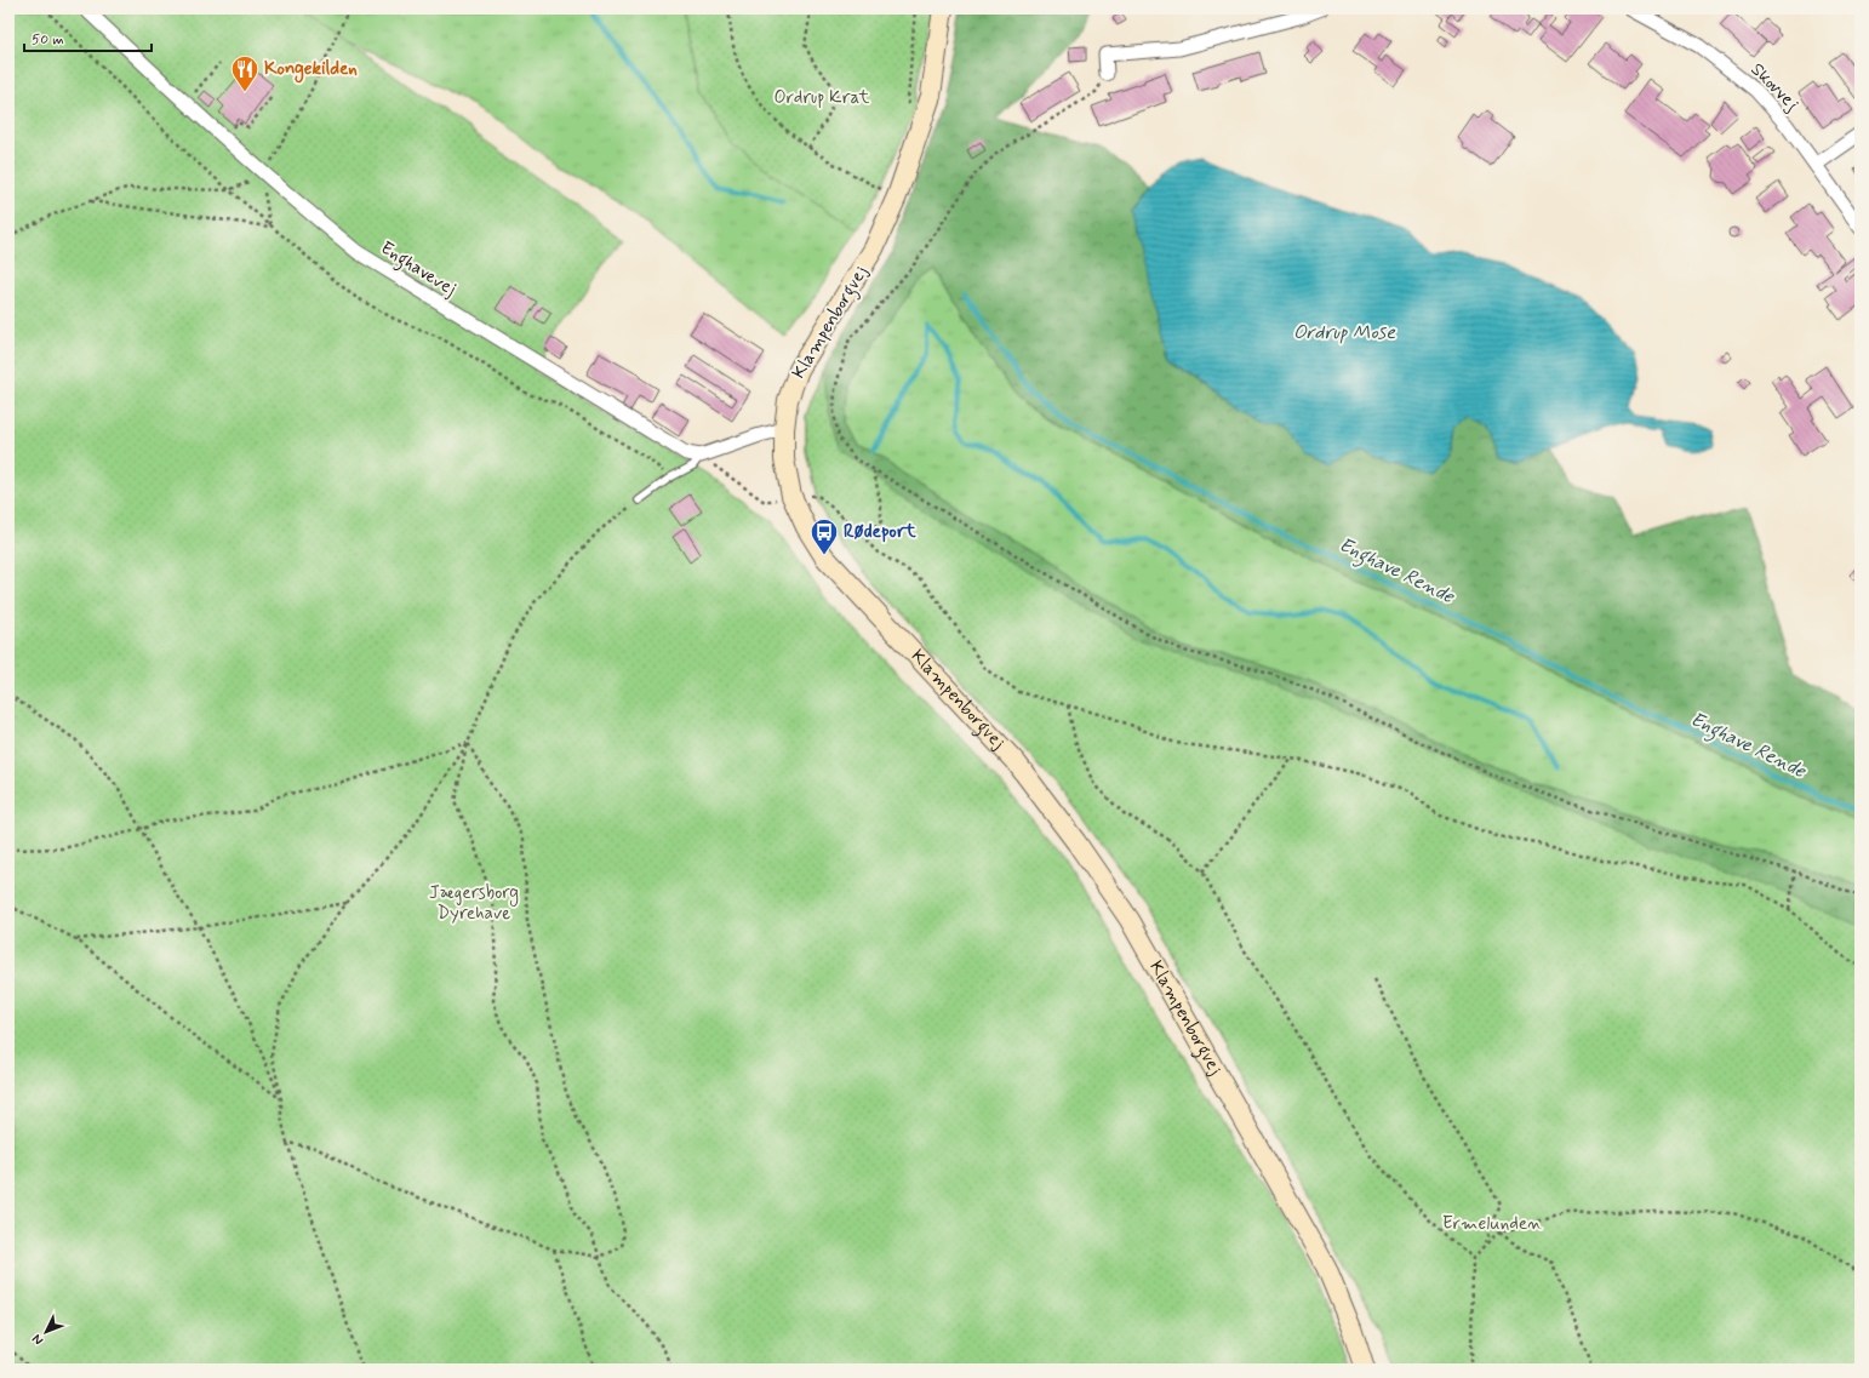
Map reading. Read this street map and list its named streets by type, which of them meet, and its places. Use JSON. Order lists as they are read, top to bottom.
{
  "streets": {
    "street": ["Skovvej", "Enghavevej", "Klampenborgvej"]
  },
  "water": ["Ordrup Mose", "Enghave Rende"],
  "parks": ["Ordrup Krat", "Jægersborg Dyrehave", "Ermelunden"],
  "places": {
    "restaurant": ["Kongekilden"],
    "bus stop": ["Rødeport"]
  },
  "scale_bar": "50 m",
  "north": "bottom left"
}
